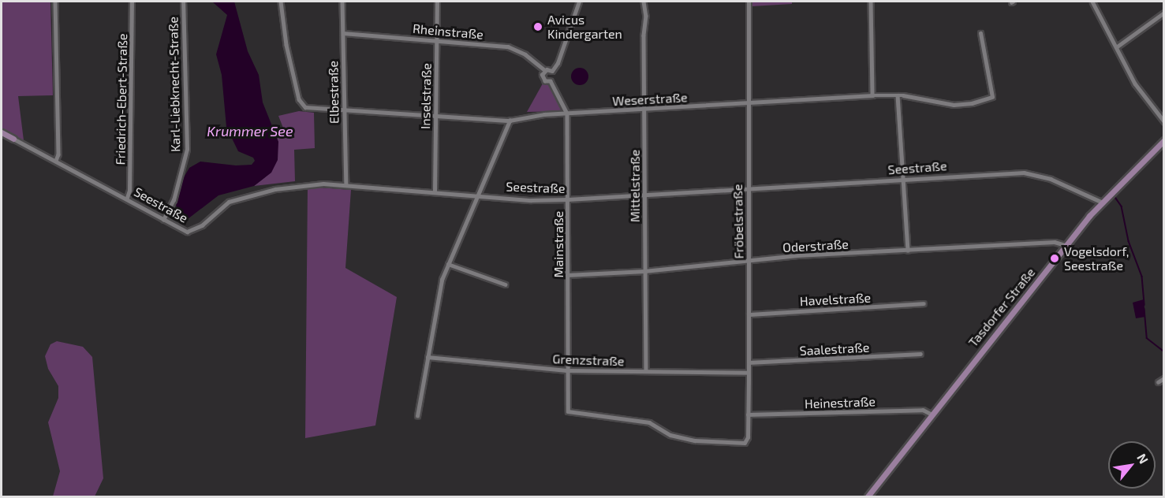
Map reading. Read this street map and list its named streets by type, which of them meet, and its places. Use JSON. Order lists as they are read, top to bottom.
{
  "streets": {
    "main road": ["Seestraße", "Tasdorfer Straße"],
    "street": [
      "Rheinstraße",
      "Karl-Liebknecht-Straße",
      "Elbestraße",
      "Inselstraße",
      "Friedrich-Ebert-Straße",
      "Weserstraße",
      "Mittelstraße",
      "Fröbelstraße",
      "Mainstraße",
      "Oderstraße",
      "Havelstraße",
      "Saalestraße",
      "Grenzstraße",
      "Heinestraße"
    ]
  },
  "crossings": [
    ["Rheinstraße", "Elbestraße"],
    ["Rheinstraße", "Inselstraße"],
    ["Rheinstraße", "Mainstraße"],
    ["Karl-Liebknecht-Straße", "Seestraße"],
    ["Elbestraße", "Weserstraße"],
    ["Elbestraße", "Seestraße"],
    ["Inselstraße", "Weserstraße"],
    ["Inselstraße", "Seestraße"],
    ["Friedrich-Ebert-Straße", "Seestraße"],
    ["Weserstraße", "Mittelstraße"],
    ["Weserstraße", "Fröbelstraße"],
    ["Weserstraße", "Mainstraße"],
    ["Seestraße", "Mittelstraße"],
    ["Seestraße", "Fröbelstraße"],
    ["Seestraße", "Mainstraße"],
    ["Seestraße", "Tasdorfer Straße"],
    ["Mittelstraße", "Oderstraße"],
    ["Mittelstraße", "Grenzstraße"],
    ["Fröbelstraße", "Mainstraße"],
    ["Fröbelstraße", "Oderstraße"],
    ["Fröbelstraße", "Havelstraße"],
    ["Fröbelstraße", "Saalestraße"],
    ["Fröbelstraße", "Grenzstraße"],
    ["Fröbelstraße", "Heinestraße"],
    ["Mainstraße", "Oderstraße"],
    ["Mainstraße", "Grenzstraße"],
    ["Oderstraße", "Tasdorfer Straße"],
    ["Tasdorfer Straße", "Heinestraße"]
  ],
  "water": ["Krummer See"],
  "places": ["Avicus Kindergarten", "Vogelsdorf, Seestraße"],
  "north": "top right"
}
